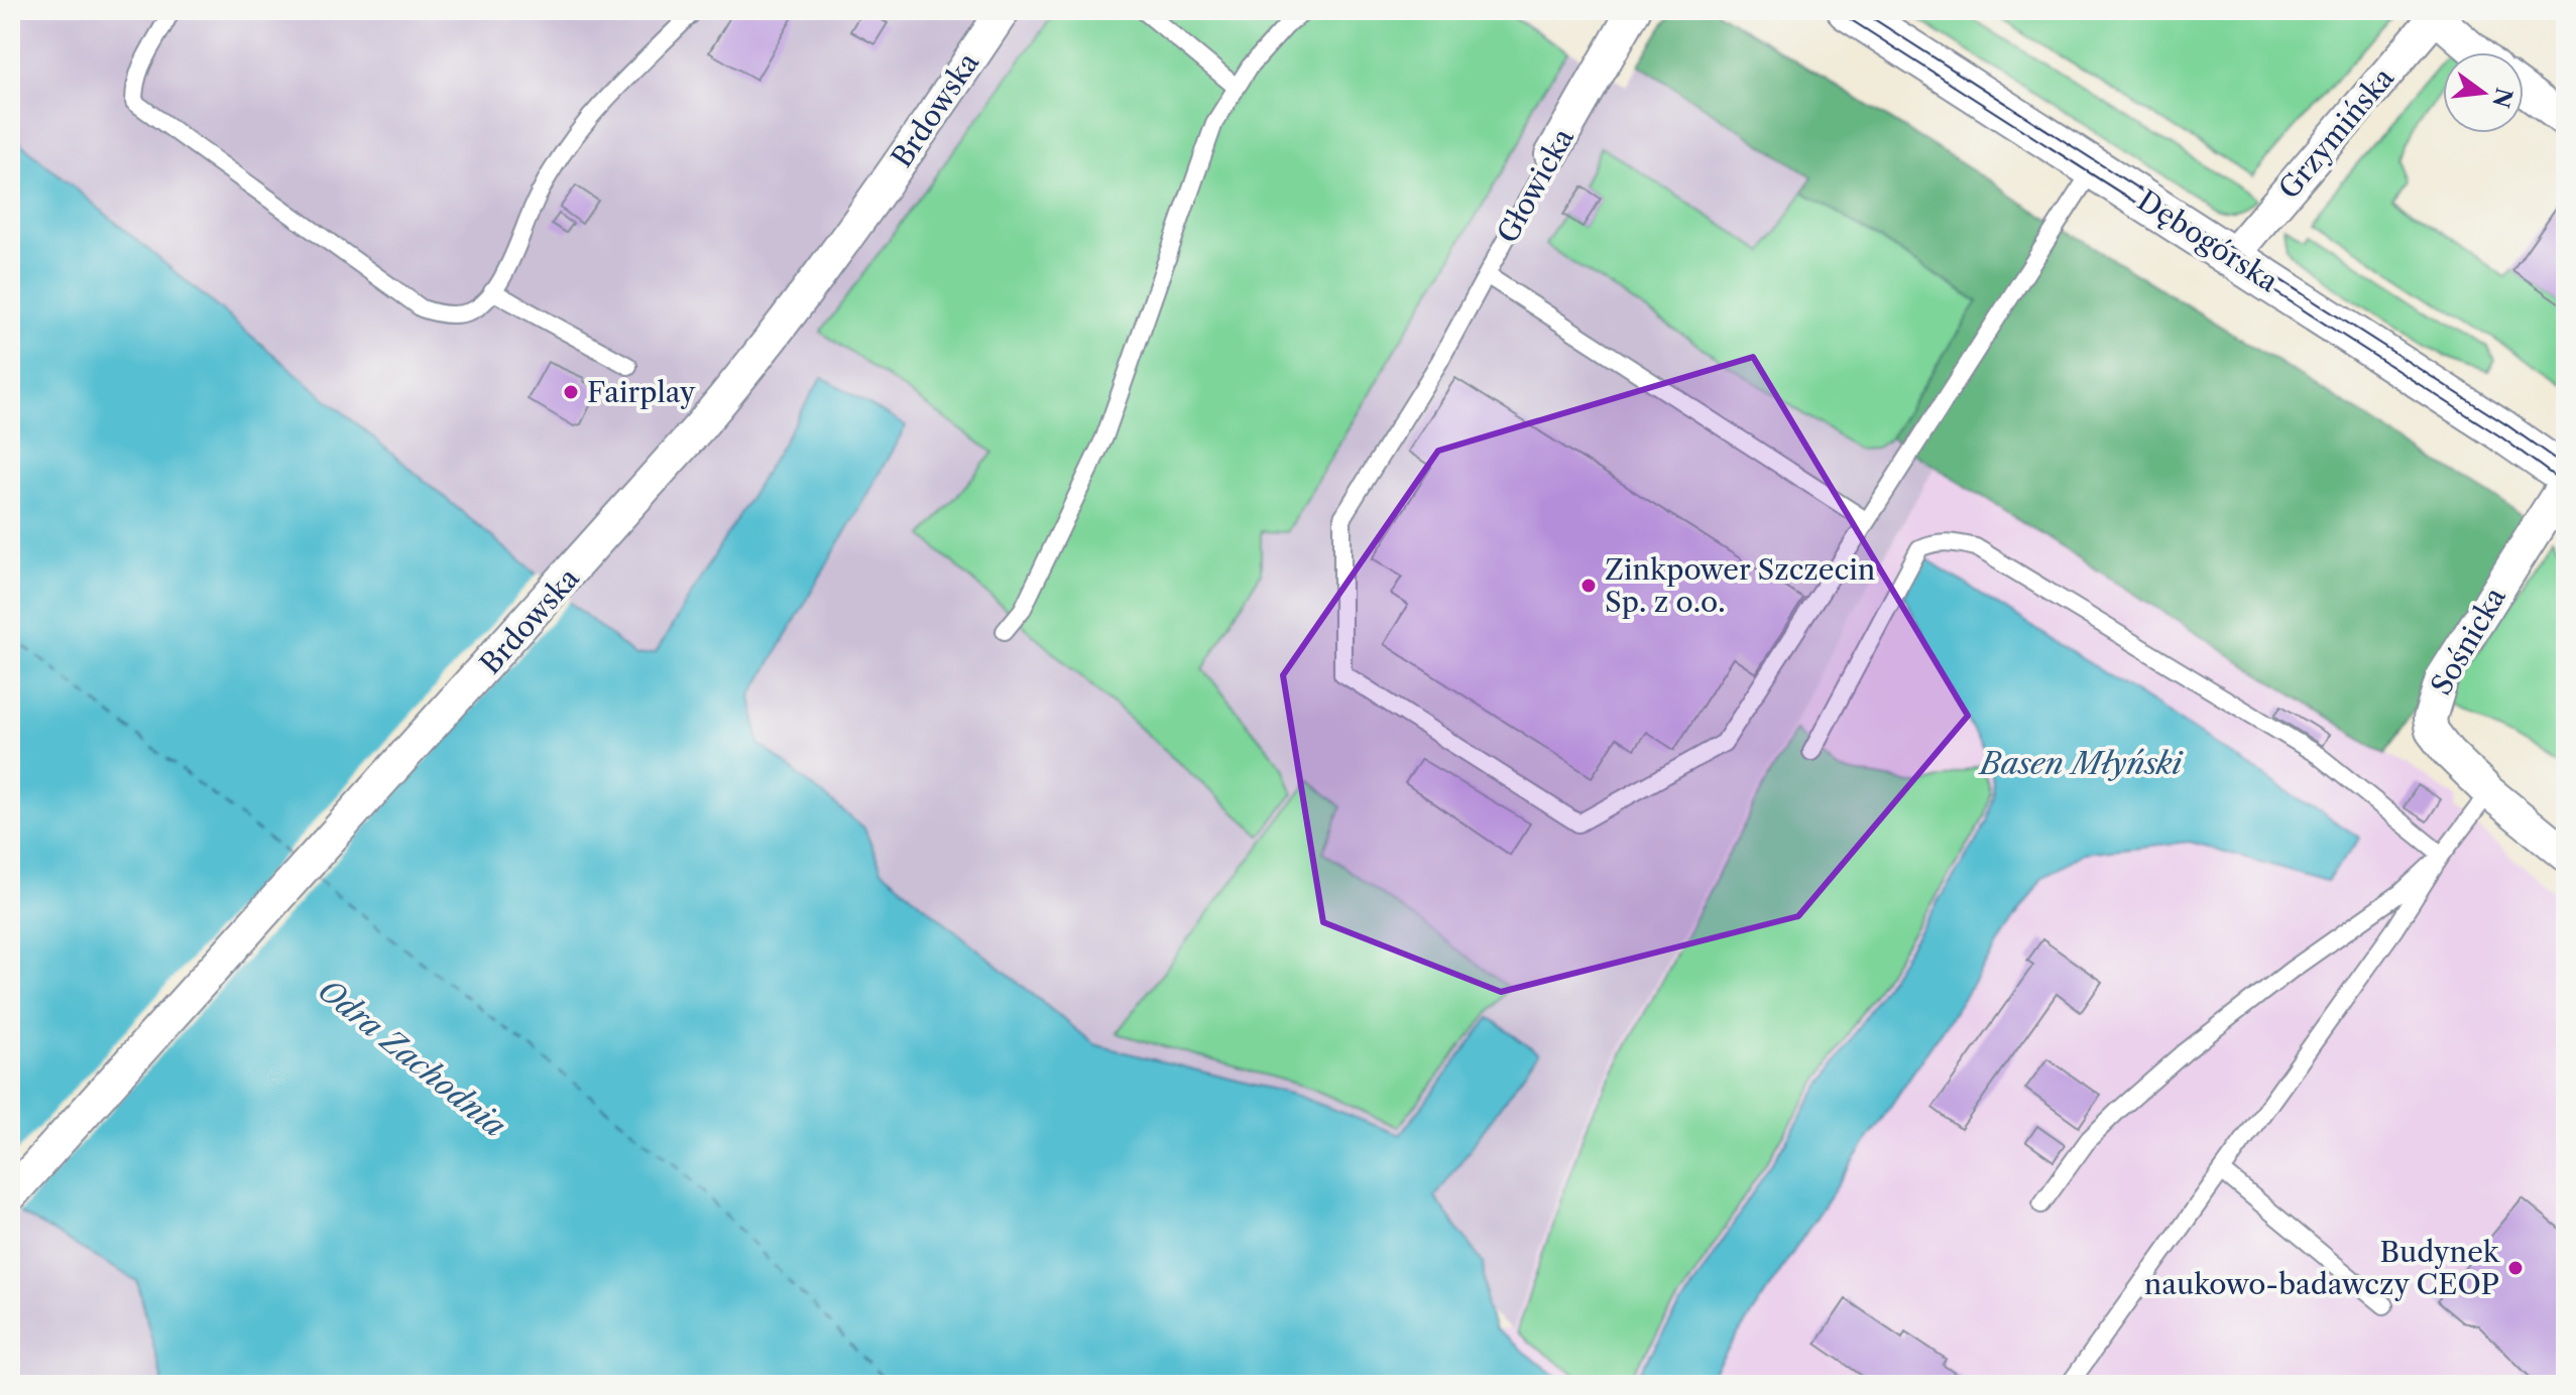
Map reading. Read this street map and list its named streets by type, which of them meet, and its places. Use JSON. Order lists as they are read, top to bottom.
{
  "streets": {
    "street": [
      "Brdowska",
      "Grzymińska",
      "Głowicka",
      "Dębogórska",
      "Sośnicka"
    ]
  },
  "crossings": [
    ["Grzymińska", "Dębogórska"],
    ["Dębogórska", "Sośnicka"]
  ],
  "water": ["Basen Młyński", "Odra Zachodnia"],
  "places": ["Fairplay", "Zinkpower Szczecin Sp. z o.o.", "Budynek naukowo-badawczy CEOP"],
  "north": "right"
}
